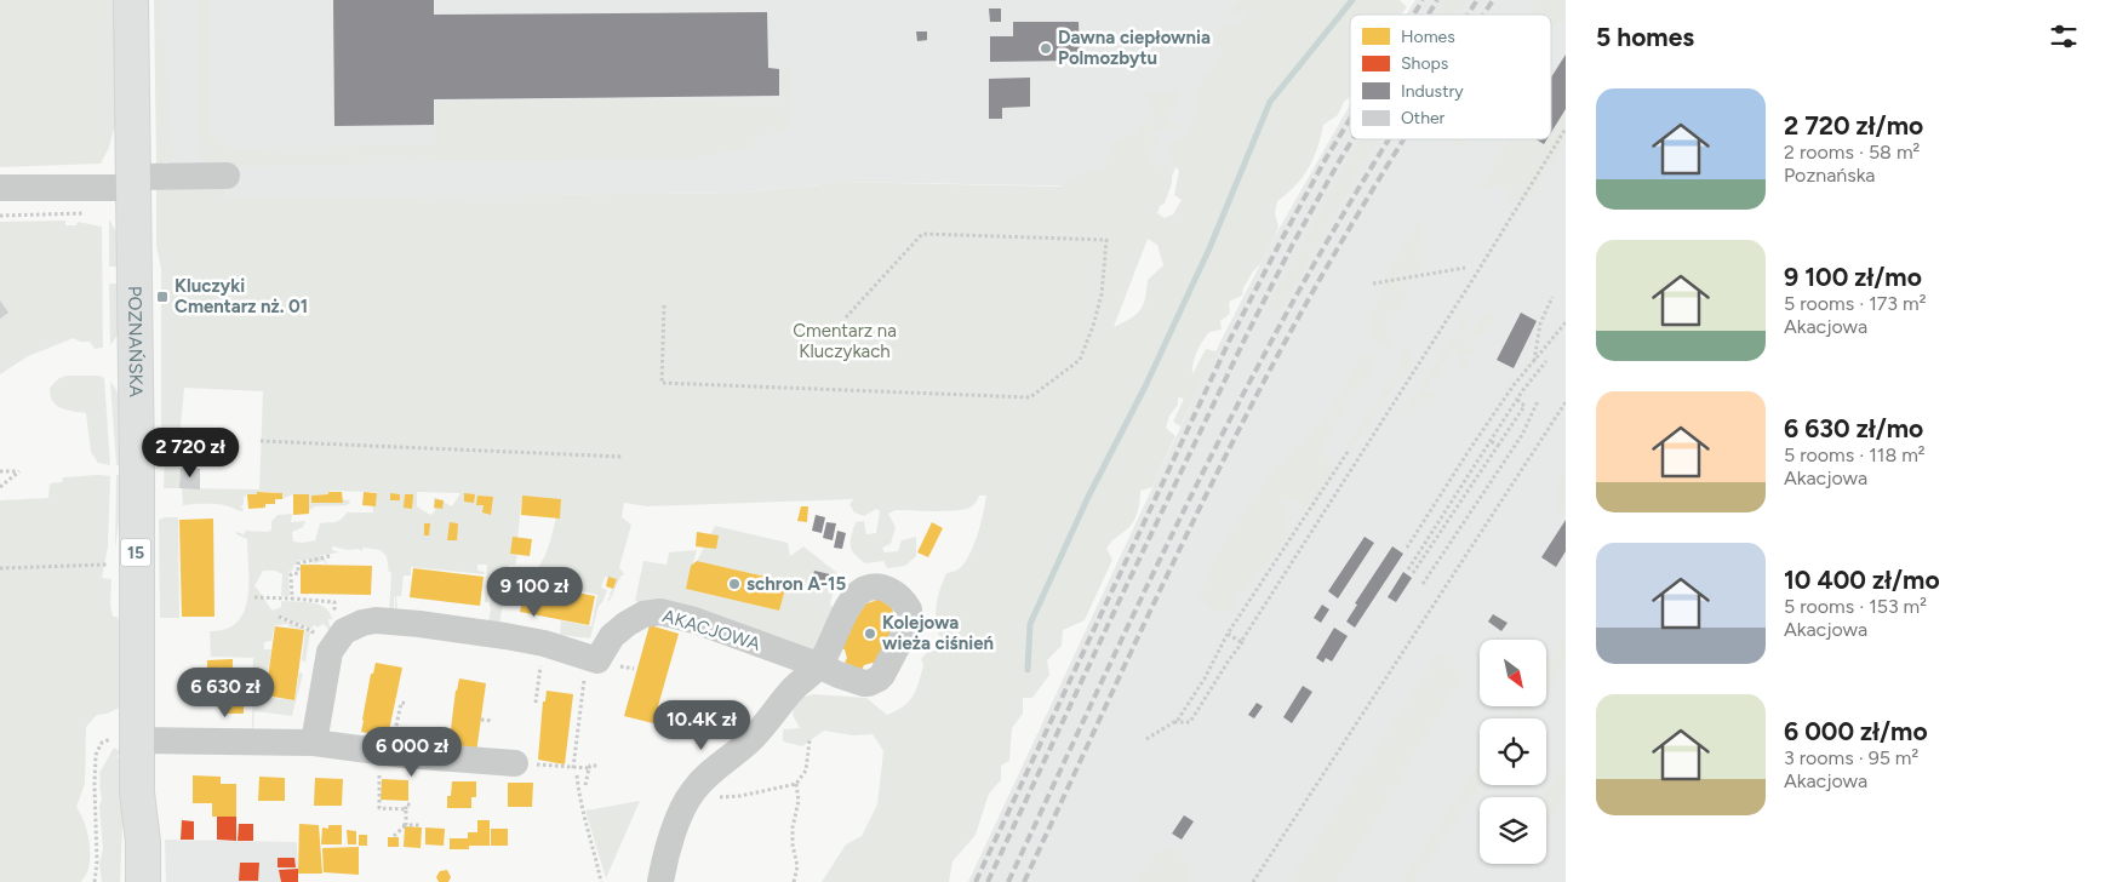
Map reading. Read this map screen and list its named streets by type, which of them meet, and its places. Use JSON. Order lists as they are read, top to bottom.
{
  "streets": {
    "main road": ["POZNAŃSKA", "15"],
    "street": ["AKACJOWA"]
  },
  "parks": ["Cmentarz na Kluczykach"],
  "places": {
    "other": ["Dawna ciepłownia Polmozbytu", "schron A-15", "Kolejowa wieża ciśnień"],
    "transit": ["Kluczyki Cmentarz nż. 01"]
  },
  "legend": [
    "Homes",
    "Shops",
    "Industry",
    "Other"
  ],
  "north": "bottom right",
  "page": {
    "heading": "5 homes",
    "list": [
      {
        "name": "2 720 zł/mo",
        "note": "2 rooms · 58 m² · Poznańska"
      },
      {
        "name": "9 100 zł/mo",
        "note": "5 rooms · 173 m² · Akacjowa"
      },
      {
        "name": "6 630 zł/mo",
        "note": "5 rooms · 118 m² · Akacjowa"
      },
      {
        "name": "10 400 zł/mo",
        "note": "5 rooms · 153 m² · Akacjowa"
      },
      {
        "name": "6 000 zł/mo",
        "note": "3 rooms · 95 m² · Akacjowa"
      }
    ],
    "price": [
      "2 720 zł",
      "9 100 zł",
      "6 630 zł",
      "10.4K zł",
      "6 000 zł"
    ]
  }
}
